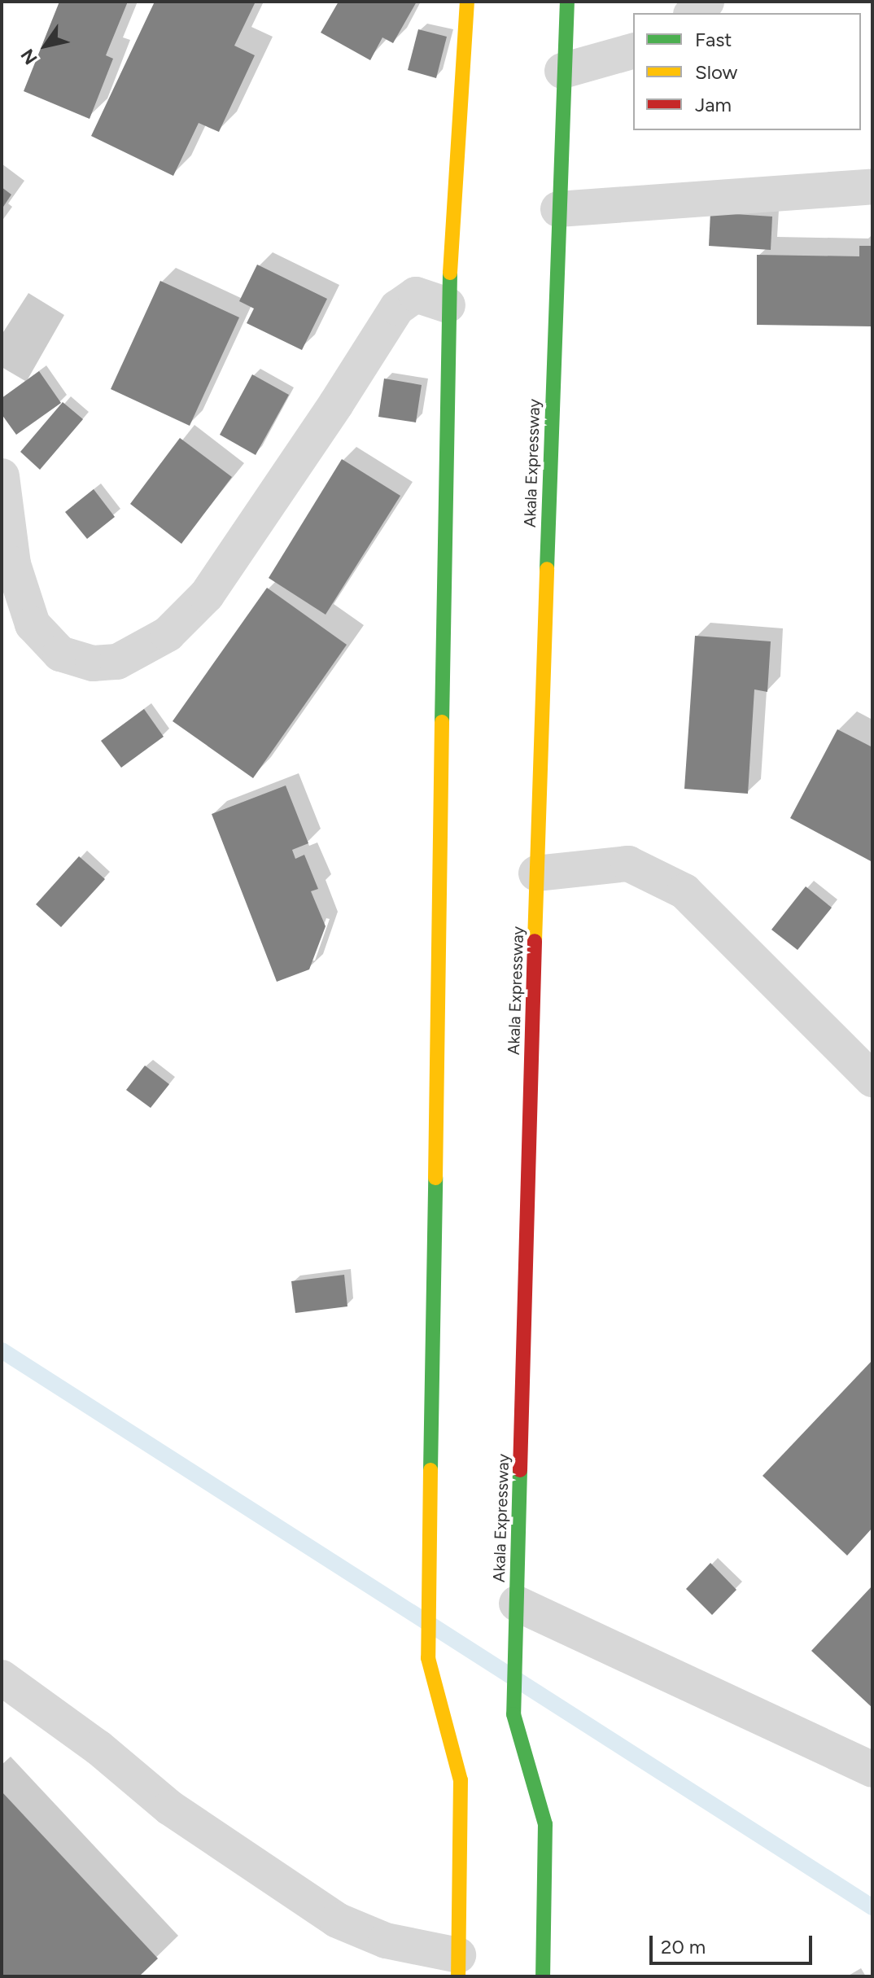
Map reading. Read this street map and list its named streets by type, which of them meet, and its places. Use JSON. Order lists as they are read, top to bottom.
{
  "streets": {
    "main road": ["Akala Expressway"]
  },
  "legend": ["Fast", "Slow", "Jam"],
  "scale_bar": "20 m",
  "north": "bottom left"
}
